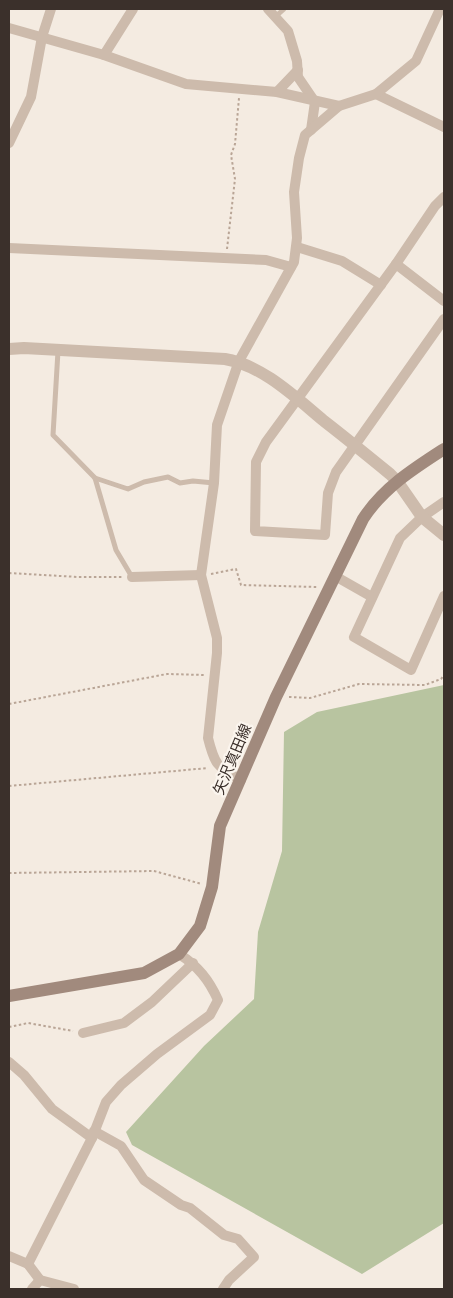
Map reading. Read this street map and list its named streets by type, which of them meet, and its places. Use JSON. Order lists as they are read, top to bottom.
{
  "streets": {
    "main road": ["矢沢真田線"]
  }
}
